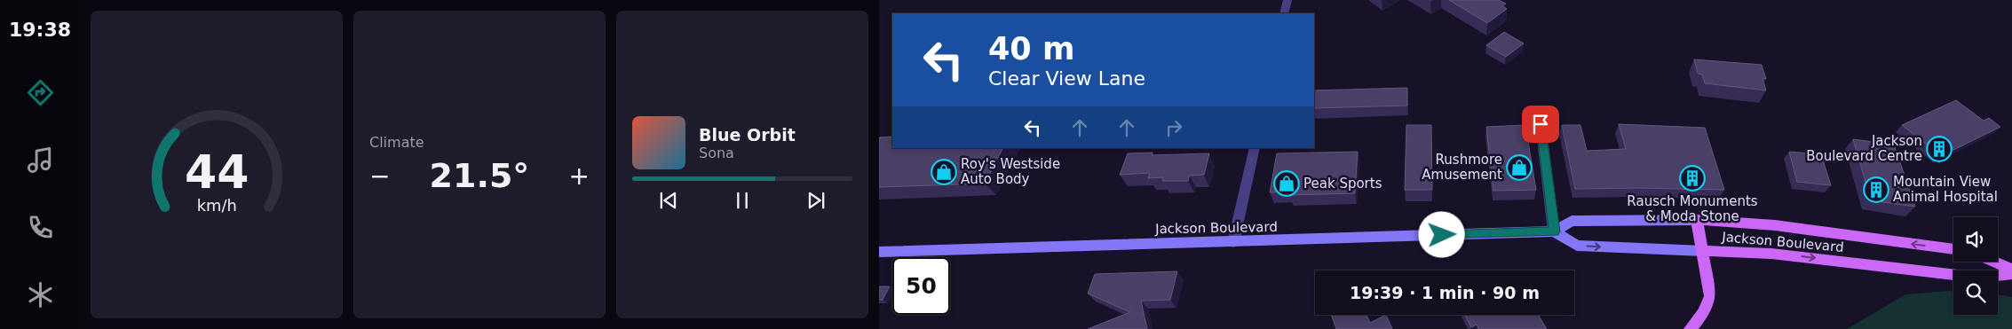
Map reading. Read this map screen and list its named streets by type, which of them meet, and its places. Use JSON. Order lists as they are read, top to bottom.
{
  "streets": {
    "main road": ["Jackson Boulevard"]
  },
  "places": {
    "building": ["Jackson Boulevard Centre", "Rausch Monuments & Moda Stone", "Mountain View Animal Hospital"],
    "shop": ["Rushmore Amusement", "Roy's Westside Auto Body", "Peak Sports"]
  },
  "page": {
    "tabs": "19:38",
    "tile": "Climate",
    "turn": ["40 m", "Clear View Lane"],
    "song": ["Blue Orbit", "Sona"],
    "heat": ["−", "21.5°", "+"],
    "limit": "50",
    "trip": "19:39 · 1 min · 90 m",
    "gauge": ["44", "km/h"]
  }
}
